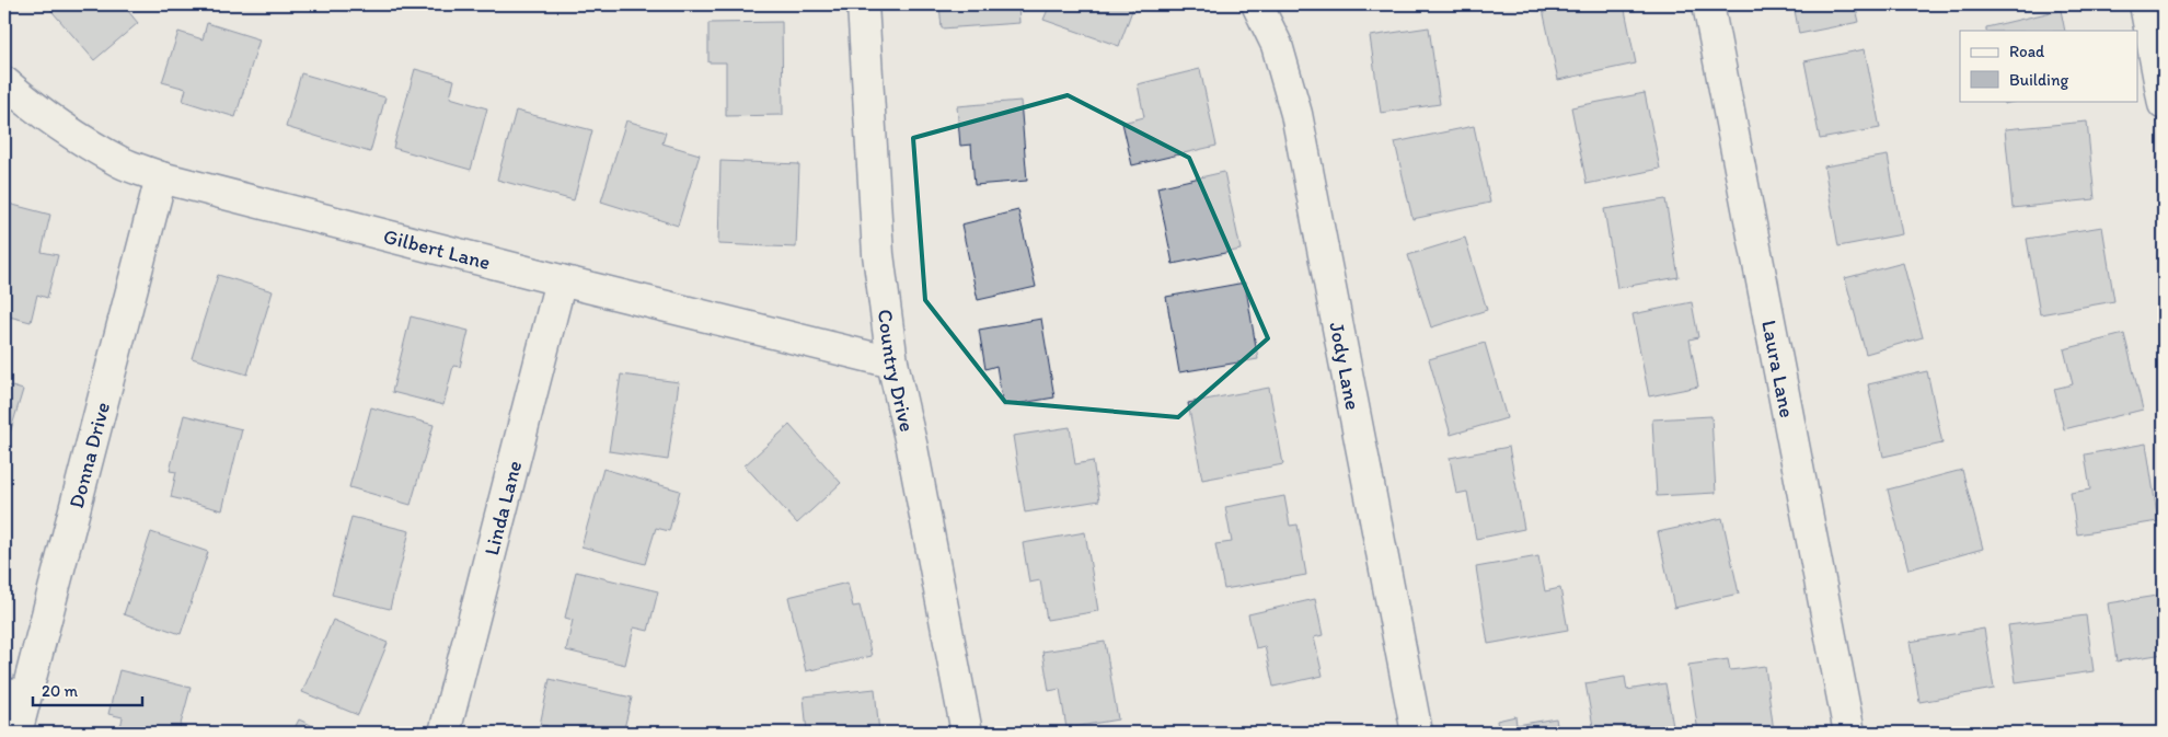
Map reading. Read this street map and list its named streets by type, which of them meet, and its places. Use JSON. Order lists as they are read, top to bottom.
{
  "streets": {
    "street": [
      "Gilbert Lane",
      "Jody Lane",
      "Laura Lane",
      "Country Drive",
      "Donna Drive",
      "Linda Lane"
    ]
  },
  "crossings": [
    ["Gilbert Lane", "Country Drive"],
    ["Gilbert Lane", "Donna Drive"],
    ["Gilbert Lane", "Linda Lane"]
  ],
  "legend": ["Road", "Building"],
  "scale_bar": "20 m"
}
